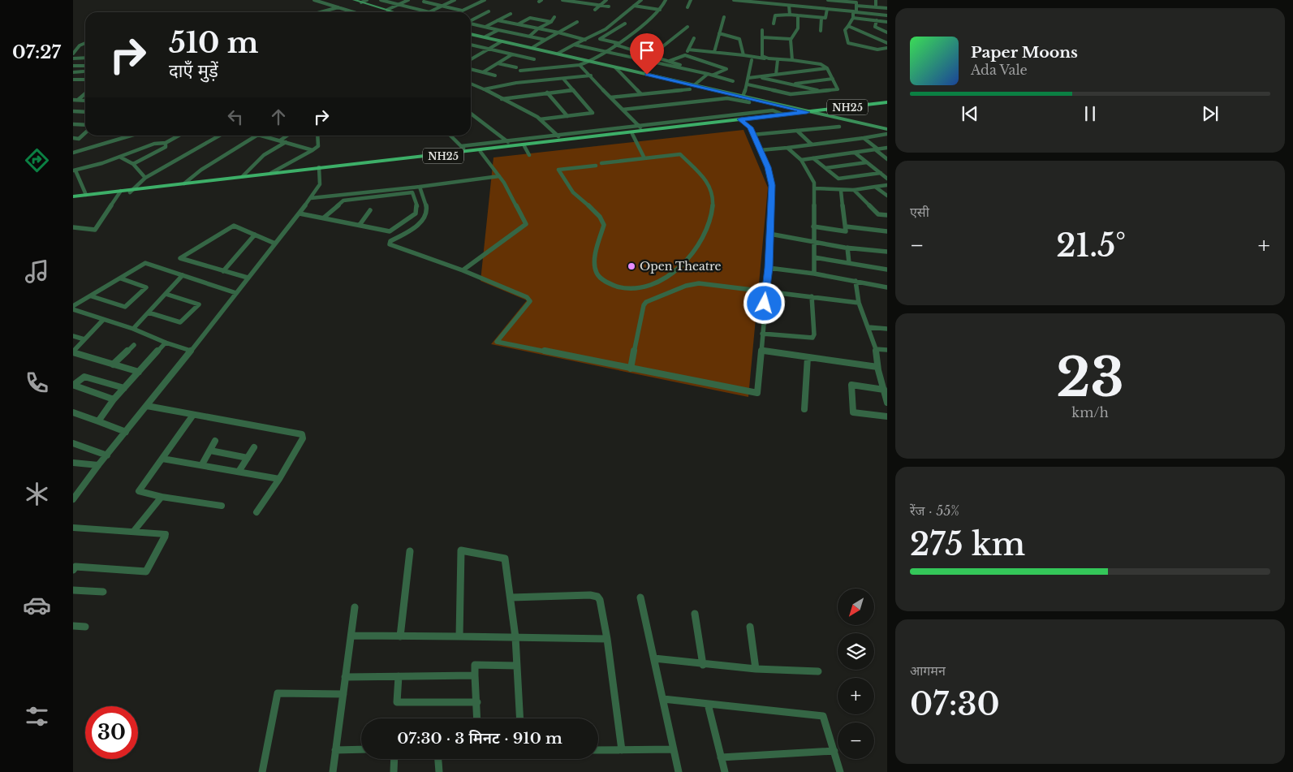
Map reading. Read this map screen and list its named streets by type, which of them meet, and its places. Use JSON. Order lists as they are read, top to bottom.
{
  "streets": {
    "main road": ["NH25"]
  },
  "places": ["Open Theatre"],
  "north": "bottom left",
  "page": {
    "tabs": "07:27",
    "turn": ["510 m", "दाएँ मुड़ें"],
    "song": ["Paper Moons", "Ada Vale"],
    "tile": [
      "एसी",
      ["23", "km/h"],
      ["रेंज · 55%", "275 km"],
      ["आगमन", "07:30"]
    ],
    "heat": ["−", "21.5°", "+"],
    "map_buttons": ["+", "−"],
    "limit": "30",
    "trip": "07:30 · 3 मिनट · 910 m"
  }
}
